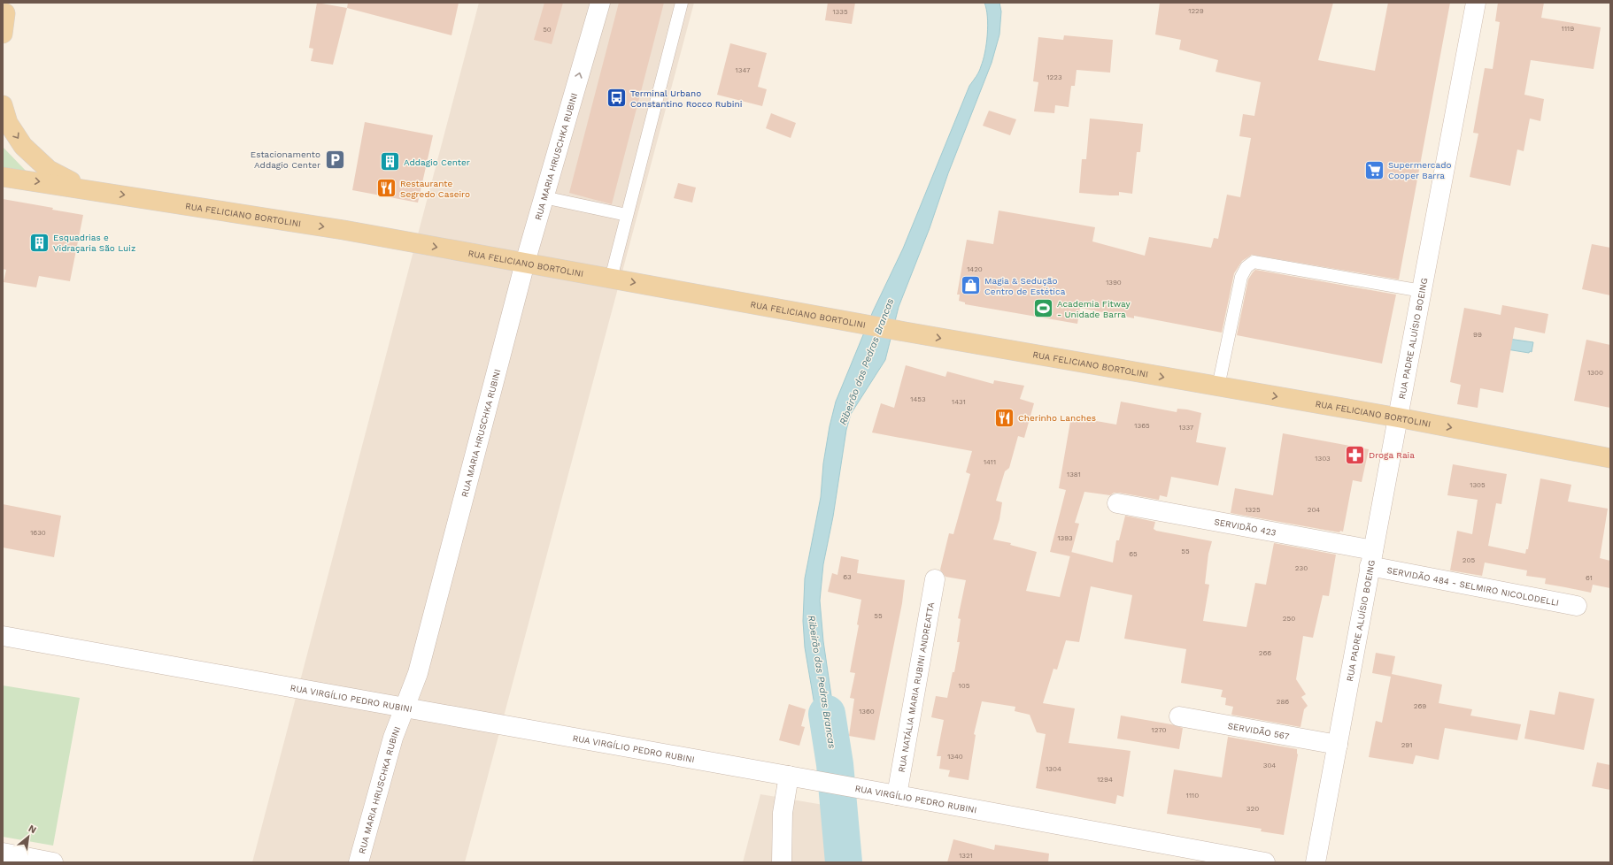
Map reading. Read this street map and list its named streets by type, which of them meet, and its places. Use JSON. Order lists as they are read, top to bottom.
{
  "streets": {
    "main road": ["RUA FELICIANO BORTOLINI"],
    "street": [
      "RUA MARIA HRUSCHKA RUBINI",
      "RUA PADRE ALUÍSIO BOEING",
      "SERVIDÃO 423",
      "SERVIDÃO 484 - SELMIRO NICOLODELLI",
      "RUA NATÁLIA MARIA RUBINI ANDREATTA",
      "RUA VIRGÍLIO PEDRO RUBINI",
      "SERVIDÃO 567"
    ]
  },
  "crossings": [
    ["RUA MARIA HRUSCHKA RUBINI", "RUA FELICIANO BORTOLINI"],
    ["RUA MARIA HRUSCHKA RUBINI", "RUA VIRGÍLIO PEDRO RUBINI"],
    ["RUA FELICIANO BORTOLINI", "RUA PADRE ALUÍSIO BOEING"],
    ["RUA PADRE ALUÍSIO BOEING", "SERVIDÃO 423"],
    ["RUA PADRE ALUÍSIO BOEING", "SERVIDÃO 484 - SELMIRO NICOLODELLI"],
    ["RUA PADRE ALUÍSIO BOEING", "SERVIDÃO 567"],
    ["SERVIDÃO 423", "SERVIDÃO 484 - SELMIRO NICOLODELLI"],
    ["RUA NATÁLIA MARIA RUBINI ANDREATTA", "RUA VIRGÍLIO PEDRO RUBINI"]
  ],
  "one_way": ["RUA FELICIANO BORTOLINI"],
  "water": ["Ribeirão das Pedras Brancas"],
  "places": {
    "bus stop": ["Terminal Urbano Constantino Rocco Rubini"],
    "parking": ["Estacionamento Addagio Center"],
    "building": ["Addagio Center", "Esquadrias e Vidraçaria São Luiz"],
    "supermarket": ["Supermercado Cooper Barra"],
    "restaurant": ["Restaurante Segredo Caseiro", "Cherinho Lanches"],
    "shop": ["Magia & Sedução Centro de Estética"],
    "sports": ["Academia Fitway - Unidade Barra"],
    "pharmacy": ["Droga Raia"]
  },
  "house_numbers": [
    "1229",
    "1335",
    "1119",
    "50",
    "1347",
    "1223",
    "1420",
    "1390",
    "99",
    "1300",
    "1453",
    "1431",
    "1365",
    "1337",
    "1303",
    "1411",
    "1381",
    "1305",
    "1325",
    "204",
    "1630",
    "1393",
    "55",
    "65",
    "205",
    "230",
    "63",
    "61",
    "55",
    "250",
    "266",
    "105",
    "286",
    "269",
    "1360",
    "1270",
    "291",
    "1340",
    "304",
    "1304",
    "1294",
    "1110",
    "320",
    "1321"
  ],
  "north": "top right"
}
